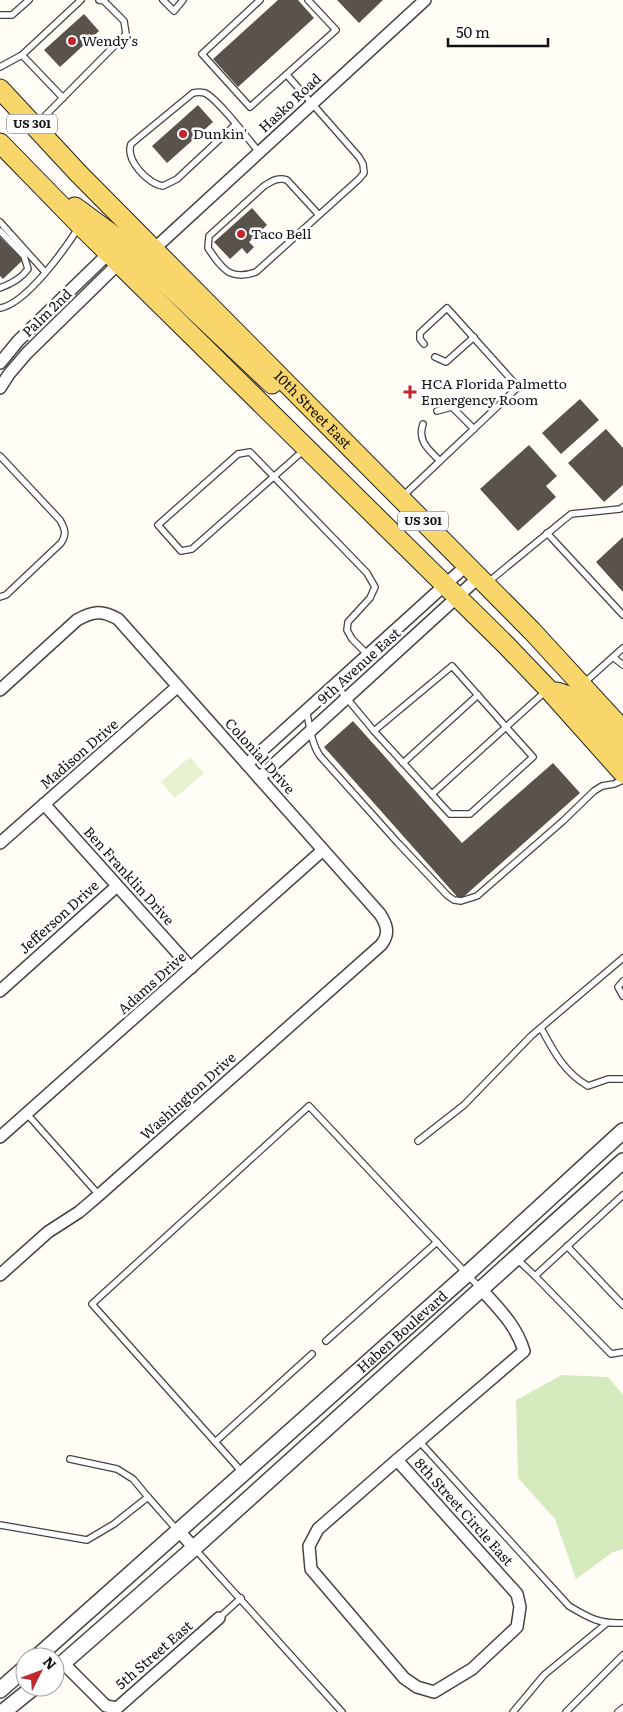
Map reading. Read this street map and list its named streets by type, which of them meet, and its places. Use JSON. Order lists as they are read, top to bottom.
{
  "streets": {
    "main road": ["US 301", "10th Street East"],
    "street": [
      "Hasko Road",
      "Palm 2nd",
      "9th Avenue East",
      "Madison Drive",
      "Colonial Drive",
      "Ben Franklin Drive",
      "Jefferson Drive",
      "Adams Drive",
      "Washington Drive",
      "Haben Boulevard",
      "8th Street Circle East",
      "5th Street East"
    ]
  },
  "crossings": [
    ["Hasko Road", "10th Street East"],
    ["US 301", "Palm 2nd"],
    ["US 301", "9th Avenue East"],
    ["10th Street East", "9th Avenue East"],
    ["9th Avenue East", "Colonial Drive"],
    ["Madison Drive", "Colonial Drive"],
    ["Madison Drive", "Ben Franklin Drive"],
    ["Colonial Drive", "Adams Drive"],
    ["Colonial Drive", "Washington Drive"],
    ["Ben Franklin Drive", "Jefferson Drive"],
    ["Ben Franklin Drive", "Adams Drive"]
  ],
  "places": {
    "other": ["Wendy's", "Dunkin'", "Taco Bell"],
    "health": ["HCA Florida Palmetto Emergency Room"]
  },
  "scale_bar": "50 m",
  "north": "top right"
}
